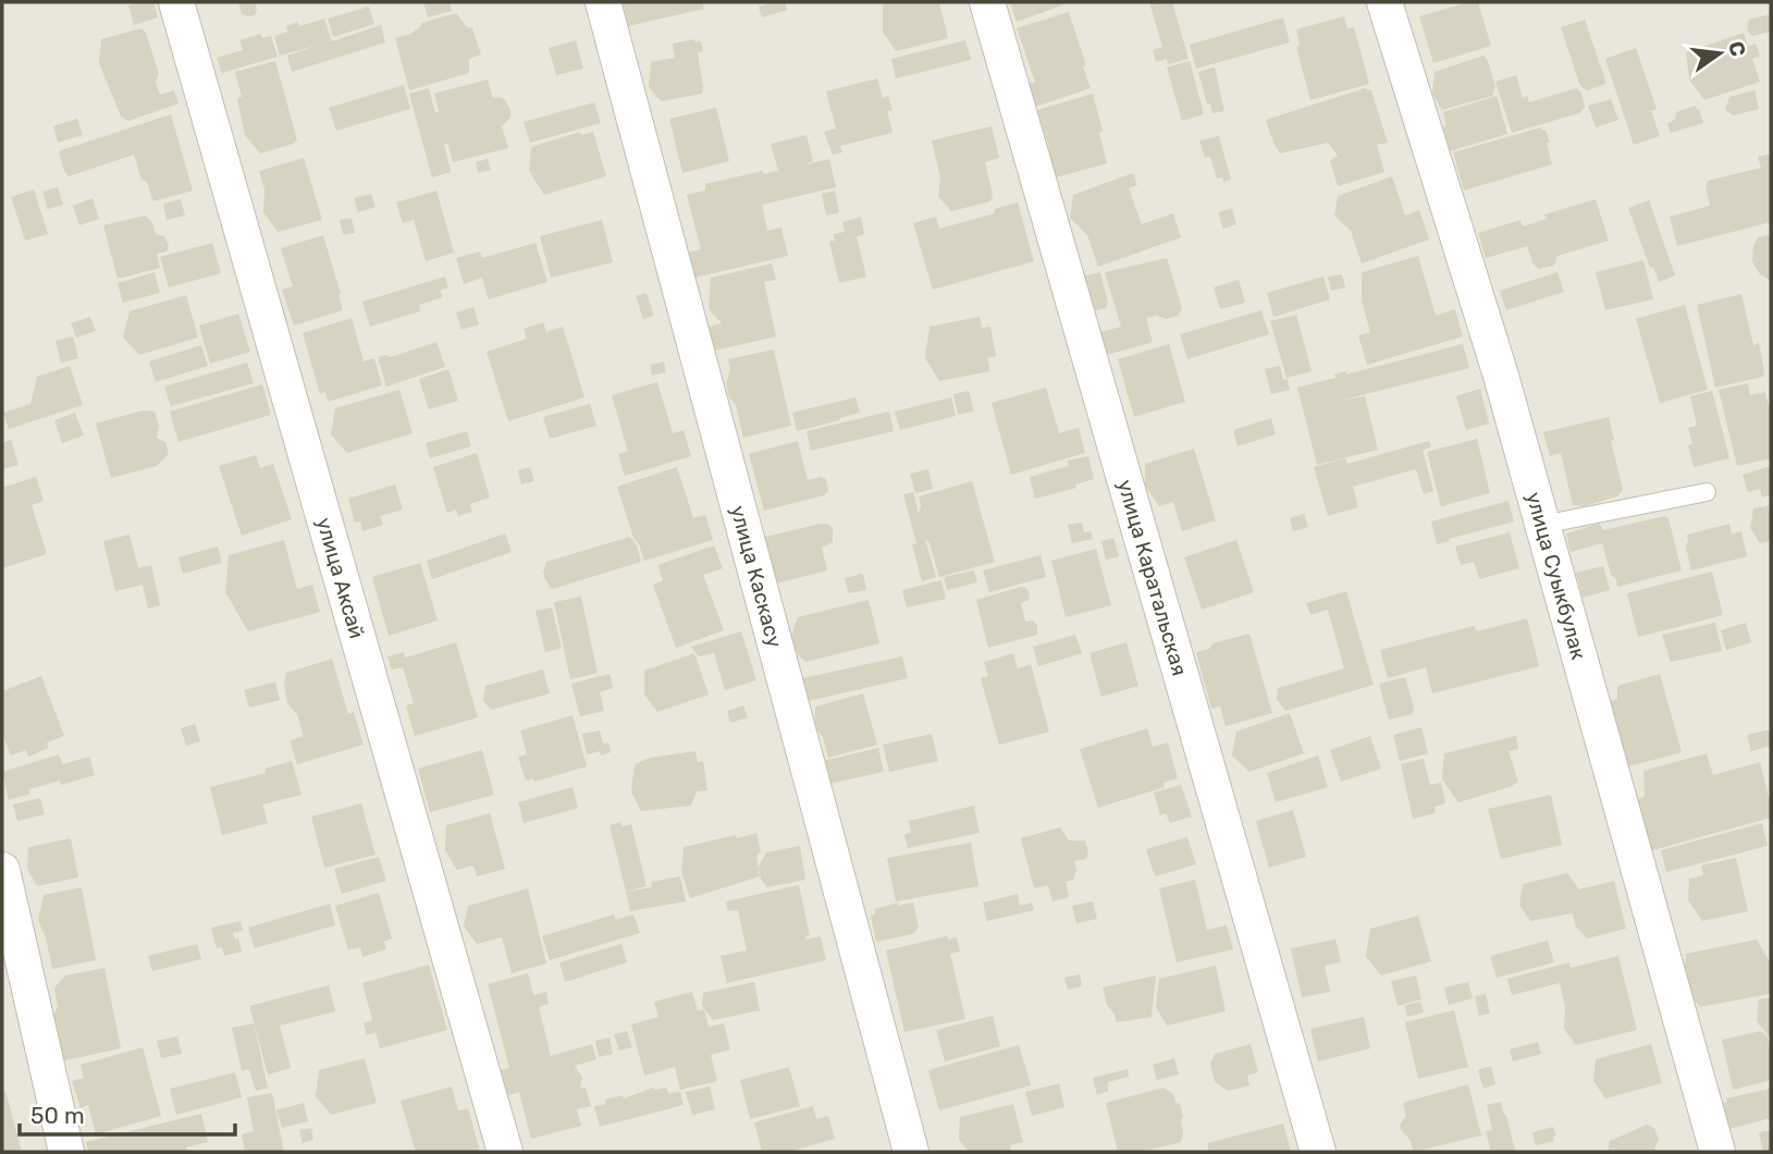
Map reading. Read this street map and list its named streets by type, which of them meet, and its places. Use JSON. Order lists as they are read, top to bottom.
{
  "streets": {
    "street": [
      "улица Суыкбулак",
      "улица Аксай",
      "улица Каскасу",
      "улица Каратальская"
    ]
  },
  "scale_bar": "50 m",
  "north": "right"
}
